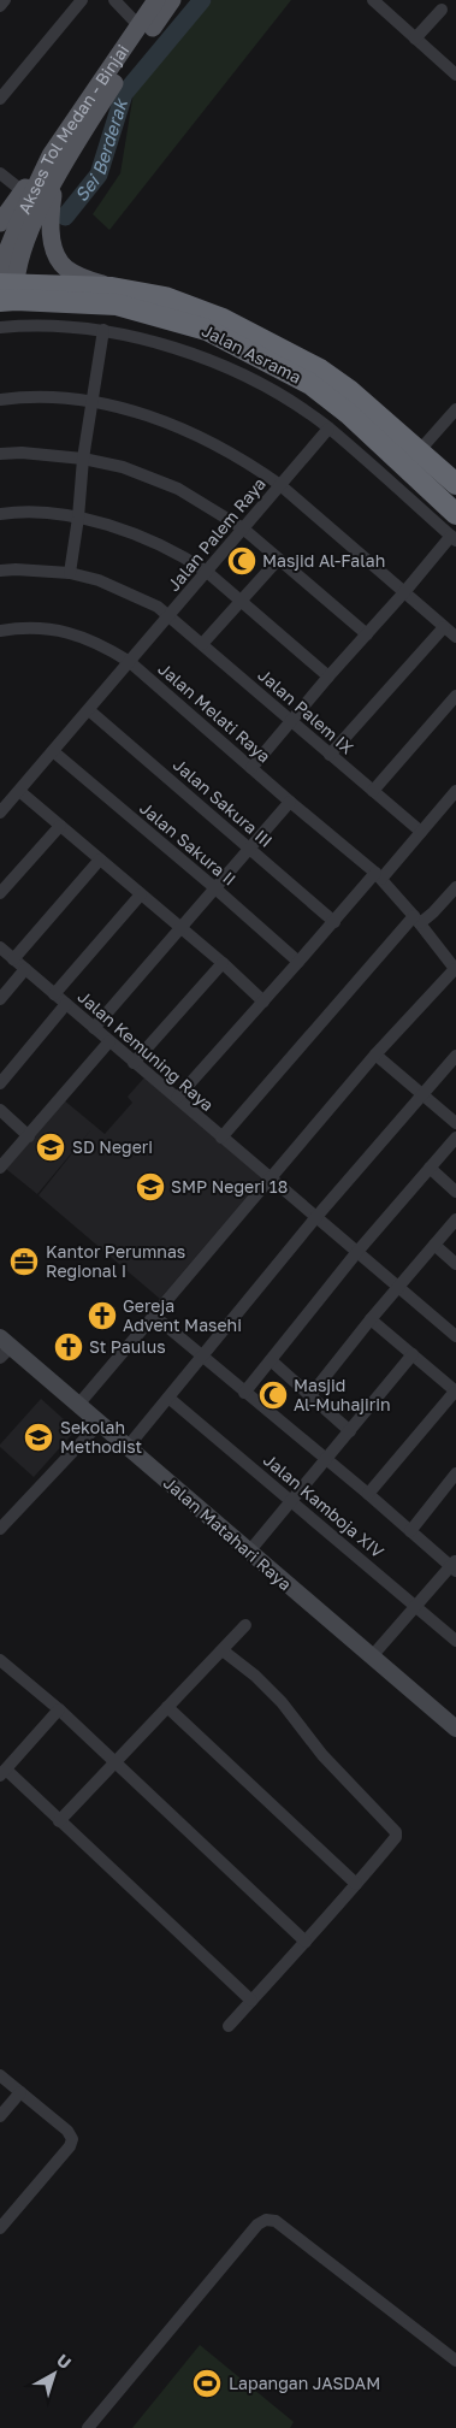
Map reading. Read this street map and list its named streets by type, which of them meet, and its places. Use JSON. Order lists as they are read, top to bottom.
{
  "streets": {
    "highway": ["Jalan Asrama"],
    "main road": ["Akses Tol Medan - Binjai"],
    "street": [
      "Jalan Palem Raya",
      "Jalan Palem IX",
      "Jalan Melati Raya",
      "Jalan Sakura III",
      "Jalan Sakura II",
      "Jalan Kemuning Raya",
      "Jalan Kamboja XIV",
      "Jalan Matahari Raya"
    ]
  },
  "crossings": [
    ["Akses Tol Medan - Binjai", "Jalan Asrama"],
    ["Jalan Palem Raya", "Jalan Palem IX"],
    ["Jalan Palem Raya", "Jalan Melati Raya"],
    ["Jalan Palem Raya", "Jalan Sakura III"],
    ["Jalan Palem Raya", "Jalan Sakura II"]
  ],
  "water": ["Sei Berderak"],
  "places": {
    "mosque": ["Masjid Al-Falah", "Masjid Al-Muhajirin"],
    "school or university": ["SD Negeri", "SMP Negeri 18", "Sekolah Methodist"],
    "office": ["Kantor Perumnas Regional I"],
    "church": ["Gereja Advent Masehi", "St Paulus"],
    "sports": ["Lapangan JASDAM"]
  },
  "north": "top right"
}
